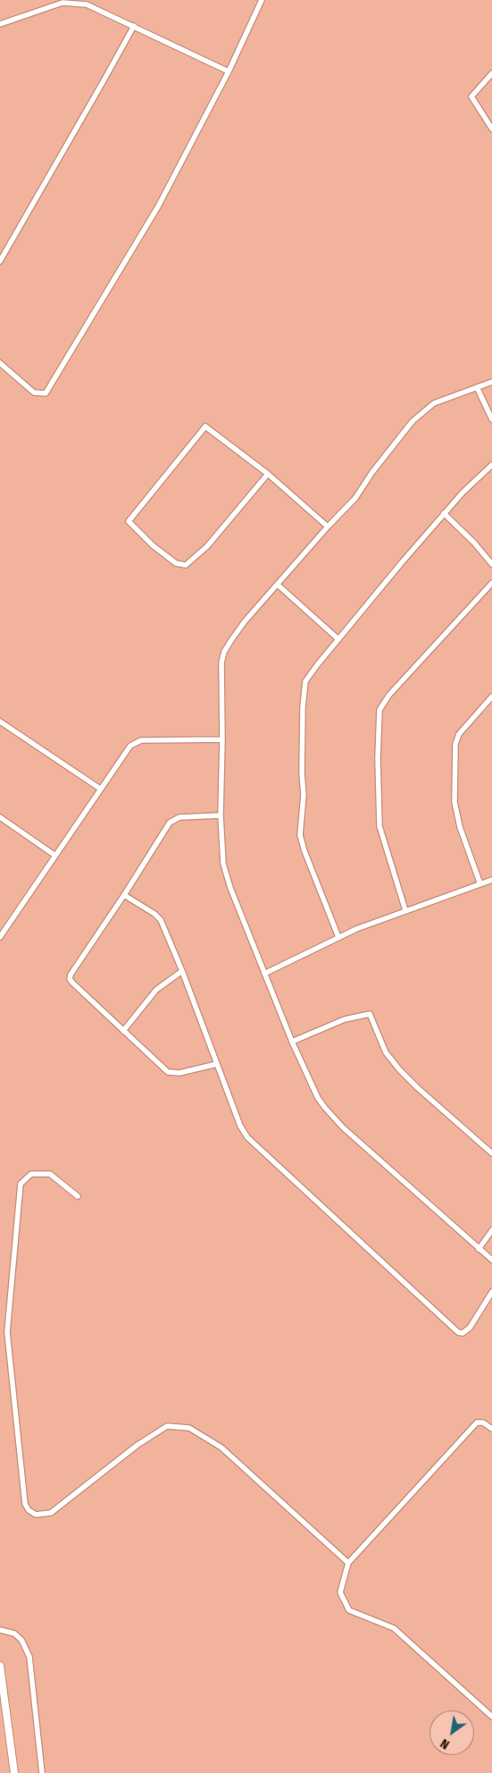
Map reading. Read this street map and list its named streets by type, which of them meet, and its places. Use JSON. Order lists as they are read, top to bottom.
{
  "north": "bottom left"
}
